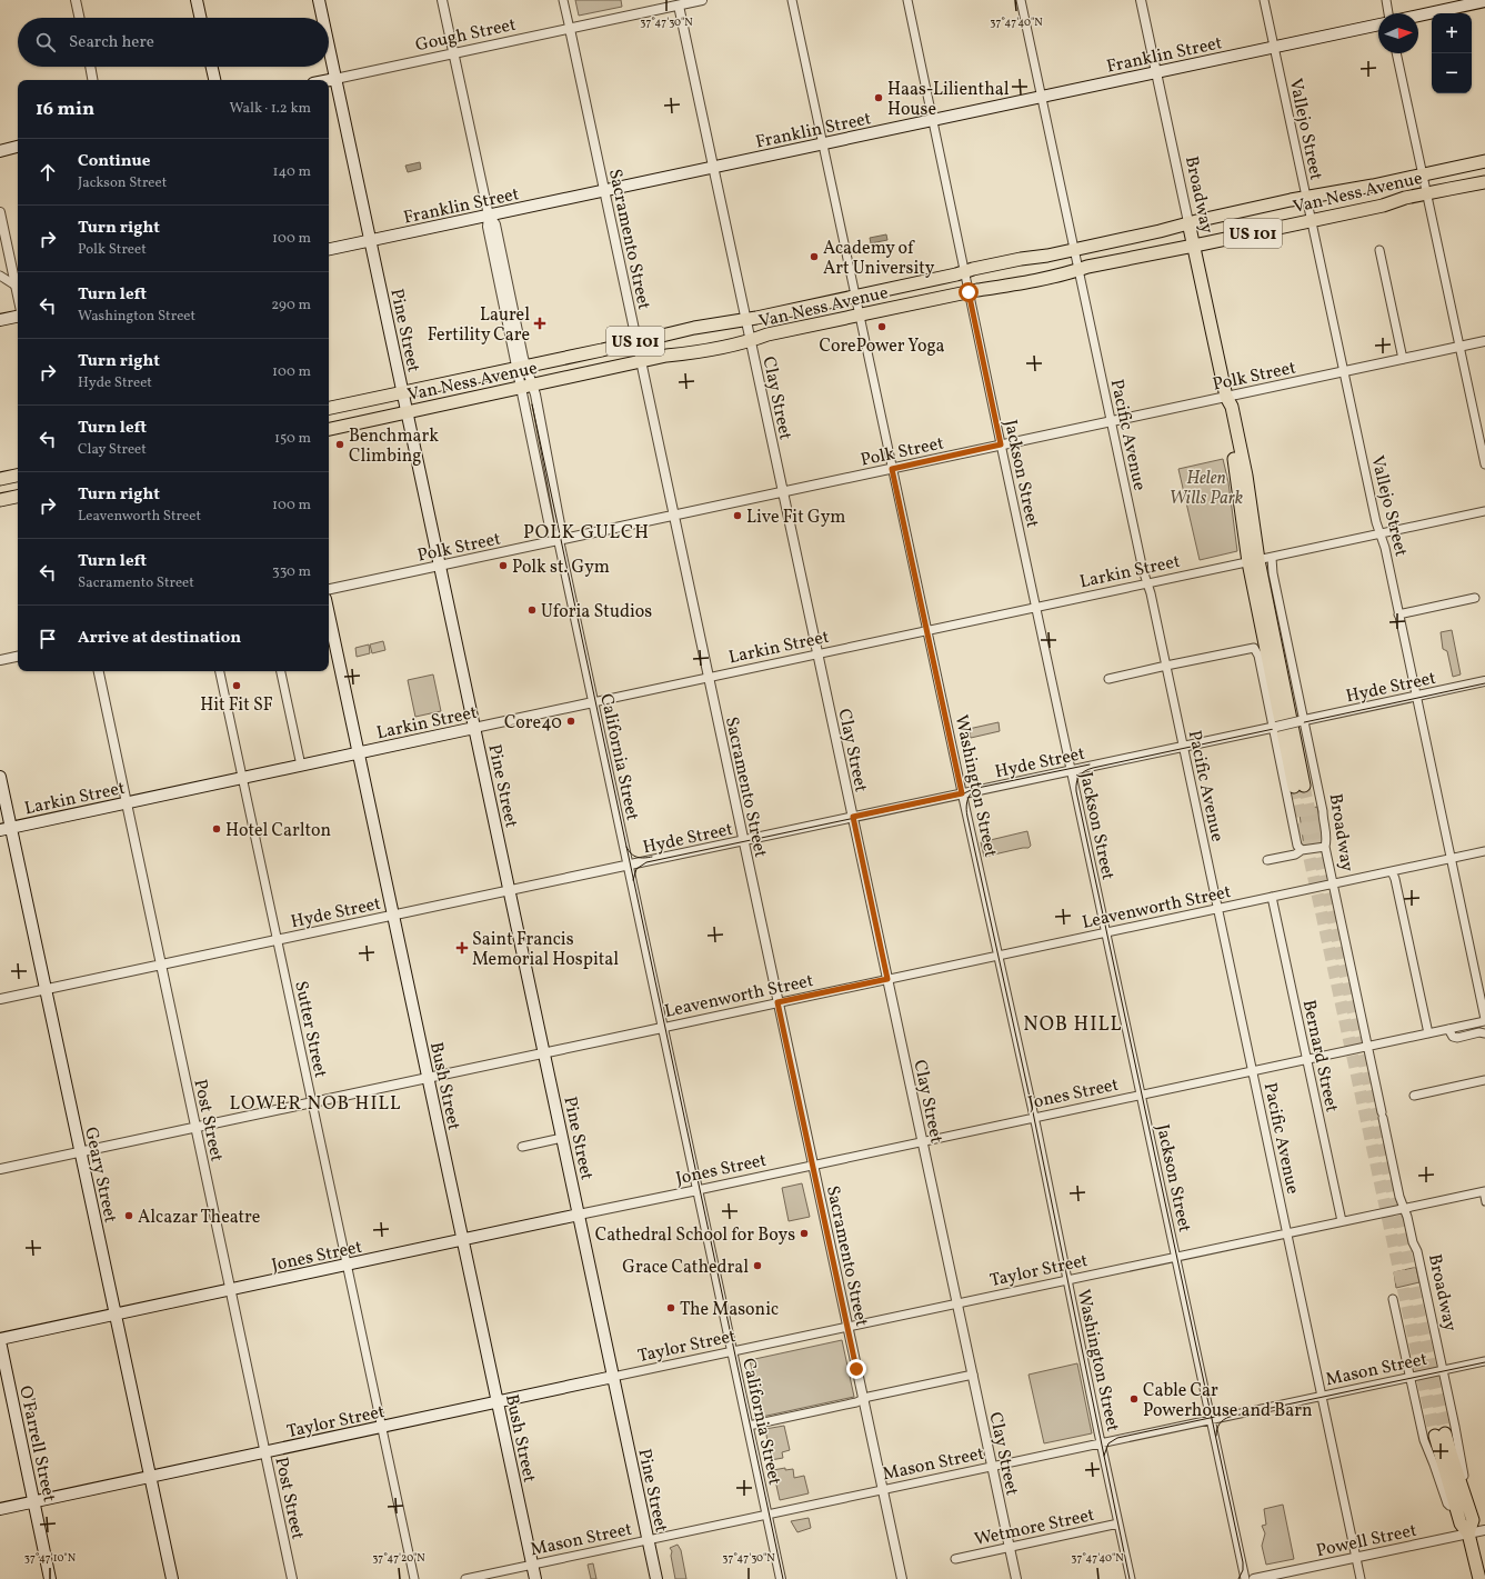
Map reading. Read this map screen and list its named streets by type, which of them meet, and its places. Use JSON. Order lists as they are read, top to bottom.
{
  "streets": {
    "main road": [
      "Gough Street",
      "Franklin Street",
      "Van Ness Avenue",
      "Broadway",
      "US 101",
      "Pine Street",
      "Larkin Street",
      "Bush Street",
      "Jones Street",
      "Geary Street",
      "Taylor Street",
      "O'Farrell Street"
    ],
    "street": [
      "Vallejo Street",
      "Sacramento Street",
      "Polk Street",
      "Clay Street",
      "Pacific Avenue",
      "Jackson Street",
      "Hyde Street",
      "California Street",
      "Washington Street",
      "Leavenworth Street",
      "Sutter Street",
      "Bernard Street",
      "Post Street",
      "Mason Street",
      "Wetmore Street",
      "Powell Street"
    ]
  },
  "crossings": [
    ["Gough Street", "Sacramento Street"],
    ["Gough Street", "Pine Street"],
    ["Gough Street", "Clay Street"],
    ["Gough Street", "California Street"],
    ["Franklin Street", "Vallejo Street"],
    ["Franklin Street", "Broadway"],
    ["Franklin Street", "Sacramento Street"],
    ["Franklin Street", "Pine Street"],
    ["Franklin Street", "Clay Street"],
    ["Franklin Street", "Pacific Avenue"],
    ["Franklin Street", "Jackson Street"],
    ["Franklin Street", "California Street"],
    ["Franklin Street", "Washington Street"],
    ["Vallejo Street", "Van Ness Avenue"],
    ["Vallejo Street", "Polk Street"],
    ["Vallejo Street", "Larkin Street"],
    ["Vallejo Street", "Hyde Street"],
    ["Vallejo Street", "Leavenworth Street"],
    ["Vallejo Street", "Jones Street"],
    ["Van Ness Avenue", "Broadway"],
    ["Van Ness Avenue", "Sacramento Street"],
    ["Van Ness Avenue", "Pine Street"],
    ["Van Ness Avenue", "Clay Street"],
    ["Van Ness Avenue", "Pacific Avenue"],
    ["Van Ness Avenue", "Jackson Street"],
    ["Van Ness Avenue", "California Street"],
    ["Van Ness Avenue", "Washington Street"],
    ["Broadway", "Polk Street"],
    ["Broadway", "Larkin Street"],
    ["Broadway", "Hyde Street"],
    ["Broadway", "Leavenworth Street"],
    ["Broadway", "Jones Street"],
    ["Broadway", "Taylor Street"],
    ["Broadway", "Mason Street"],
    ["Broadway", "Powell Street"],
    ["Sacramento Street", "Polk Street"],
    ["Sacramento Street", "Larkin Street"],
    ["Sacramento Street", "Hyde Street"],
    ["Sacramento Street", "Leavenworth Street"],
    ["Sacramento Street", "Jones Street"],
    ["Sacramento Street", "Taylor Street"],
    ["Sacramento Street", "Mason Street"],
    ["Pine Street", "Polk Street"],
    ["Pine Street", "Larkin Street"],
    ["Pine Street", "Hyde Street"],
    ["Pine Street", "Leavenworth Street"],
    ["Pine Street", "Jones Street"],
    ["Pine Street", "Taylor Street"],
    ["Pine Street", "Mason Street"],
    ["Polk Street", "Clay Street"],
    ["Polk Street", "Pacific Avenue"],
    ["Polk Street", "Jackson Street"],
    ["Polk Street", "California Street"],
    ["Polk Street", "Washington Street"],
    ["Clay Street", "Larkin Street"],
    ["Clay Street", "Hyde Street"],
    ["Clay Street", "Leavenworth Street"],
    ["Clay Street", "Jones Street"],
    ["Clay Street", "Taylor Street"],
    ["Clay Street", "Mason Street"],
    ["Clay Street", "Wetmore Street"],
    ["Pacific Avenue", "Larkin Street"],
    ["Pacific Avenue", "Hyde Street"],
    ["Pacific Avenue", "Leavenworth Street"],
    ["Pacific Avenue", "Jones Street"],
    ["Pacific Avenue", "Taylor Street"],
    ["Pacific Avenue", "Mason Street"],
    ["Pacific Avenue", "Powell Street"],
    ["Jackson Street", "Larkin Street"],
    ["Jackson Street", "Hyde Street"],
    ["Jackson Street", "Leavenworth Street"],
    ["Jackson Street", "Jones Street"],
    ["Jackson Street", "Taylor Street"],
    ["Jackson Street", "Mason Street"],
    ["Larkin Street", "California Street"],
    ["Larkin Street", "Washington Street"],
    ["Larkin Street", "Sutter Street"],
    ["Larkin Street", "Bush Street"],
    ["Larkin Street", "Post Street"],
    ["Larkin Street", "Geary Street"],
    ["Hyde Street", "California Street"],
    ["Hyde Street", "Washington Street"],
    ["Hyde Street", "Sutter Street"],
    ["Hyde Street", "Bush Street"],
    ["Hyde Street", "Post Street"],
    ["Hyde Street", "Geary Street"],
    ["California Street", "Leavenworth Street"],
    ["California Street", "Jones Street"],
    ["California Street", "Taylor Street"],
    ["California Street", "Mason Street"],
    ["Washington Street", "Leavenworth Street"],
    ["Washington Street", "Jones Street"],
    ["Washington Street", "Taylor Street"],
    ["Washington Street", "Mason Street"],
    ["Washington Street", "Wetmore Street"],
    ["Leavenworth Street", "Sutter Street"],
    ["Leavenworth Street", "Bernard Street"],
    ["Leavenworth Street", "Bush Street"],
    ["Leavenworth Street", "Post Street"],
    ["Leavenworth Street", "Geary Street"],
    ["Sutter Street", "Jones Street"],
    ["Sutter Street", "Taylor Street"],
    ["Bernard Street", "Jones Street"],
    ["Bernard Street", "Taylor Street"],
    ["Bush Street", "Jones Street"],
    ["Bush Street", "Taylor Street"],
    ["Bush Street", "Mason Street"],
    ["Jones Street", "Post Street"],
    ["Jones Street", "Geary Street"],
    ["Jones Street", "O'Farrell Street"],
    ["Post Street", "Taylor Street"],
    ["Geary Street", "Taylor Street"],
    ["Taylor Street", "O'Farrell Street"]
  ],
  "districts": ["POLK GULCH", "NOB HILL", "LOWER NOB HILL"],
  "parks": ["Helen Wills Park"],
  "places": {
    "other": [
      "Haas-Lilienthal House",
      "Academy of Art University",
      "CorePower Yoga",
      "Benchmark Climbing",
      "Live Fit Gym",
      "Polk st. Gym",
      "Uforia Studios",
      "Hit Fit SF",
      "Core40",
      "Hotel Carlton",
      "Alcazar Theatre",
      "Cathedral School for Boys",
      "Grace Cathedral",
      "The Masonic",
      "Cable Car Powerhouse and Barn"
    ],
    "health": ["Laurel Fertility Care", "Saint Francis Memorial Hospital"]
  },
  "north": "right",
  "page": {
    "map_buttons": ["+", "−"],
    "search": "Search here",
    "heading": ["16 min", "Walk · 1.2 km"],
    "list": [
      ["Continue", "Jackson Street", "140 m"],
      ["Turn right", "Polk Street", "100 m"],
      ["Turn left", "Washington Street", "290 m"],
      ["Turn right", "Hyde Street", "100 m"],
      ["Turn left", "Clay Street", "150 m"],
      ["Turn right", "Leavenworth Street", "100 m"],
      ["Turn left", "Sacramento Street", "330 m"],
      "Arrive at destination"
    ]
  },
  "coordinates": [
    "37°47'30\"N",
    "37°47'40\"N",
    "37°47'10\"N",
    "37°47'20\"N"
  ]
}
